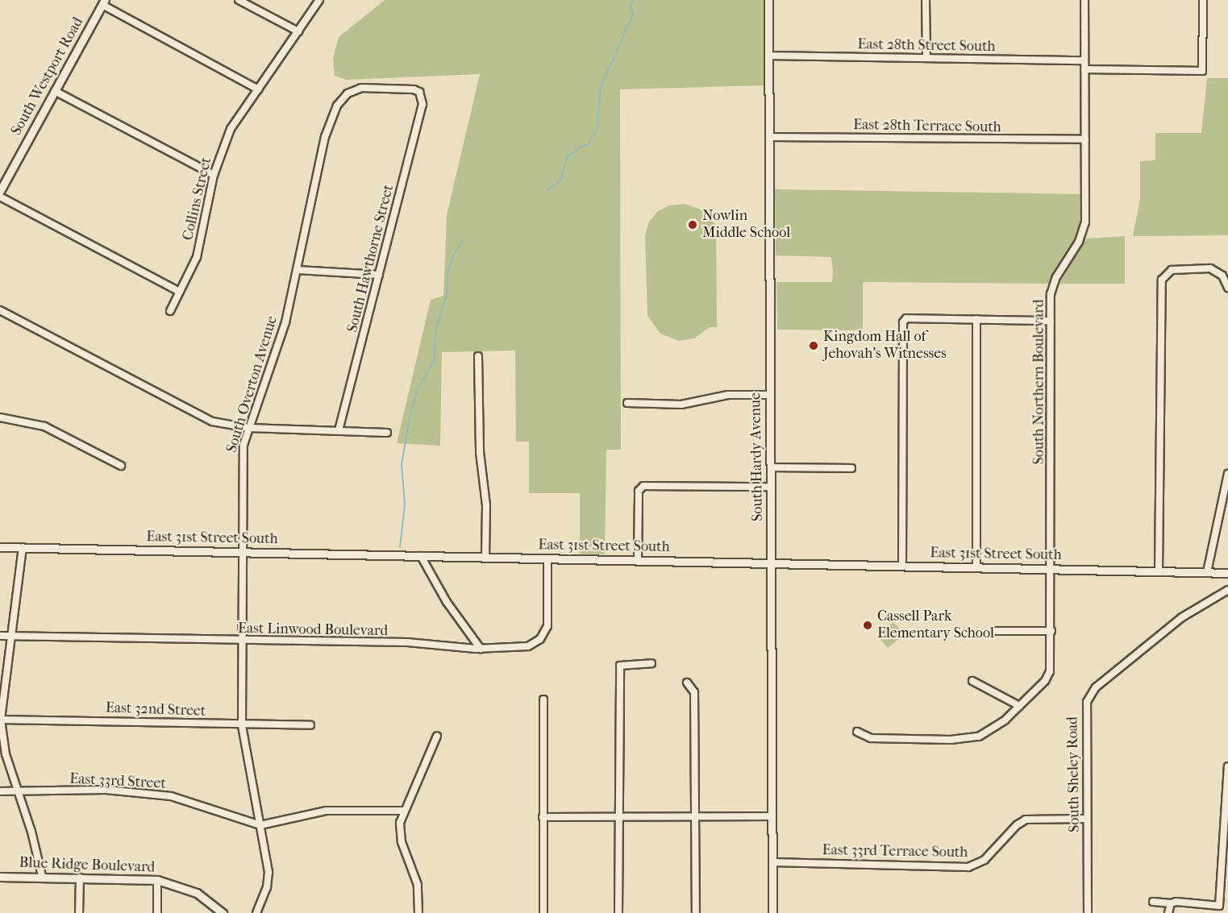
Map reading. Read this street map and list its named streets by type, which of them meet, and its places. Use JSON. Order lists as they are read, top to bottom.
{
  "streets": {
    "street": [
      "East 28th Street South",
      "South Westport Road",
      "East 28th Terrace South",
      "Collins Street",
      "South Hawthorne Street",
      "South Northern Boulevard",
      "South Overton Avenue",
      "South Hardy Avenue",
      "East 31st Street South",
      "East Linwood Boulevard",
      "East 32nd Street",
      "South Sheley Road",
      "East 33rd Street",
      "East 33rd Terrace South",
      "Blue Ridge Boulevard"
    ]
  },
  "crossings": [
    ["East 28th Street South", "South Northern Boulevard"],
    ["East 28th Street South", "South Hardy Avenue"],
    ["East 28th Terrace South", "South Northern Boulevard"],
    ["East 28th Terrace South", "South Hardy Avenue"],
    ["South Hawthorne Street", "South Overton Avenue"],
    ["South Northern Boulevard", "East 31st Street South"],
    ["South Overton Avenue", "East 31st Street South"],
    ["South Overton Avenue", "East Linwood Boulevard"],
    ["South Overton Avenue", "East 32nd Street"],
    ["South Overton Avenue", "East 33rd Street"],
    ["South Hardy Avenue", "East 31st Street South"],
    ["South Hardy Avenue", "East 33rd Terrace South"],
    ["East 31st Street South", "East Linwood Boulevard"],
    ["South Sheley Road", "East 33rd Terrace South"]
  ],
  "places": ["Nowlin Middle School", "Kingdom Hall of Jehovah's Witnesses", "Cassell Park Elementary School"]
}
